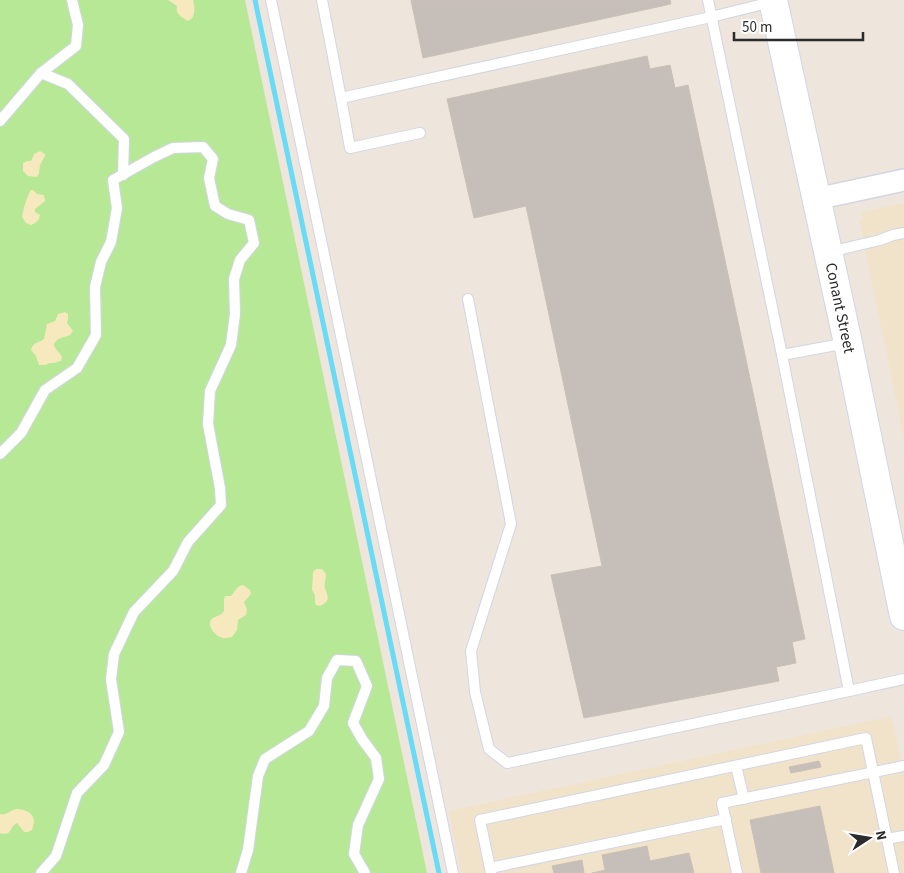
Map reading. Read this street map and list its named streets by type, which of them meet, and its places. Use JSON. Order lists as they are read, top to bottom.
{
  "streets": {
    "street": ["Conant Street"]
  },
  "scale_bar": "50 m",
  "north": "right"
}
